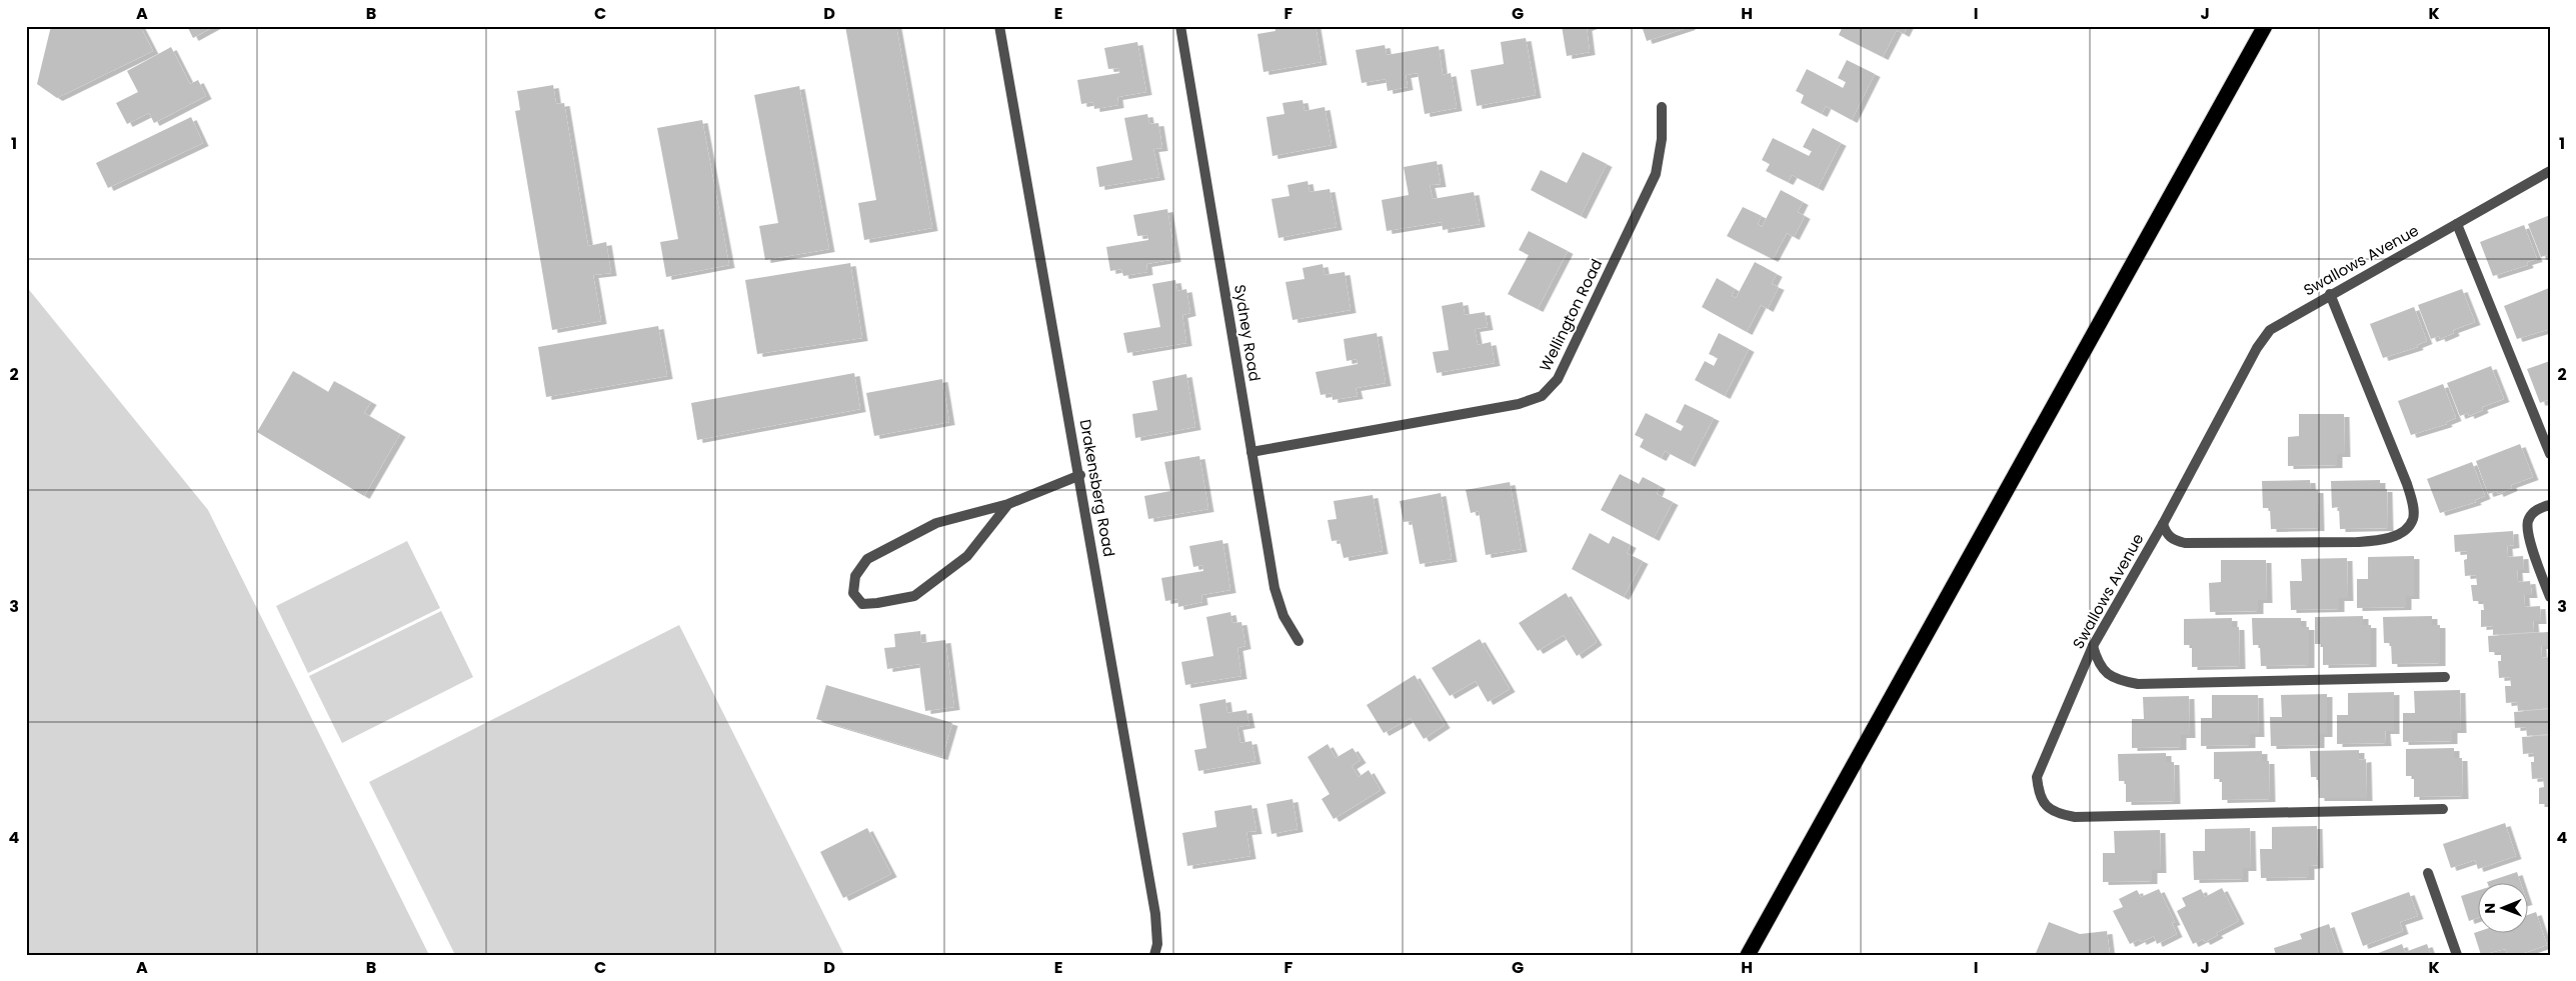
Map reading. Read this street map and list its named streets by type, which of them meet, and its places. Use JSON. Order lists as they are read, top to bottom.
{
  "streets": {
    "street": [
      "Swallows Avenue",
      "Wellington Road",
      "Sydney Road",
      "Drakensberg Road"
    ]
  },
  "crossings": [
    ["Wellington Road", "Sydney Road"]
  ],
  "north": "left",
  "grid": {
    "columns": [
      "A",
      "B",
      "C",
      "D",
      "E",
      "F",
      "G",
      "H",
      "I",
      "J",
      "K"
    ],
    "rows": [
      "1",
      "2",
      "3",
      "4"
    ]
  }
}
